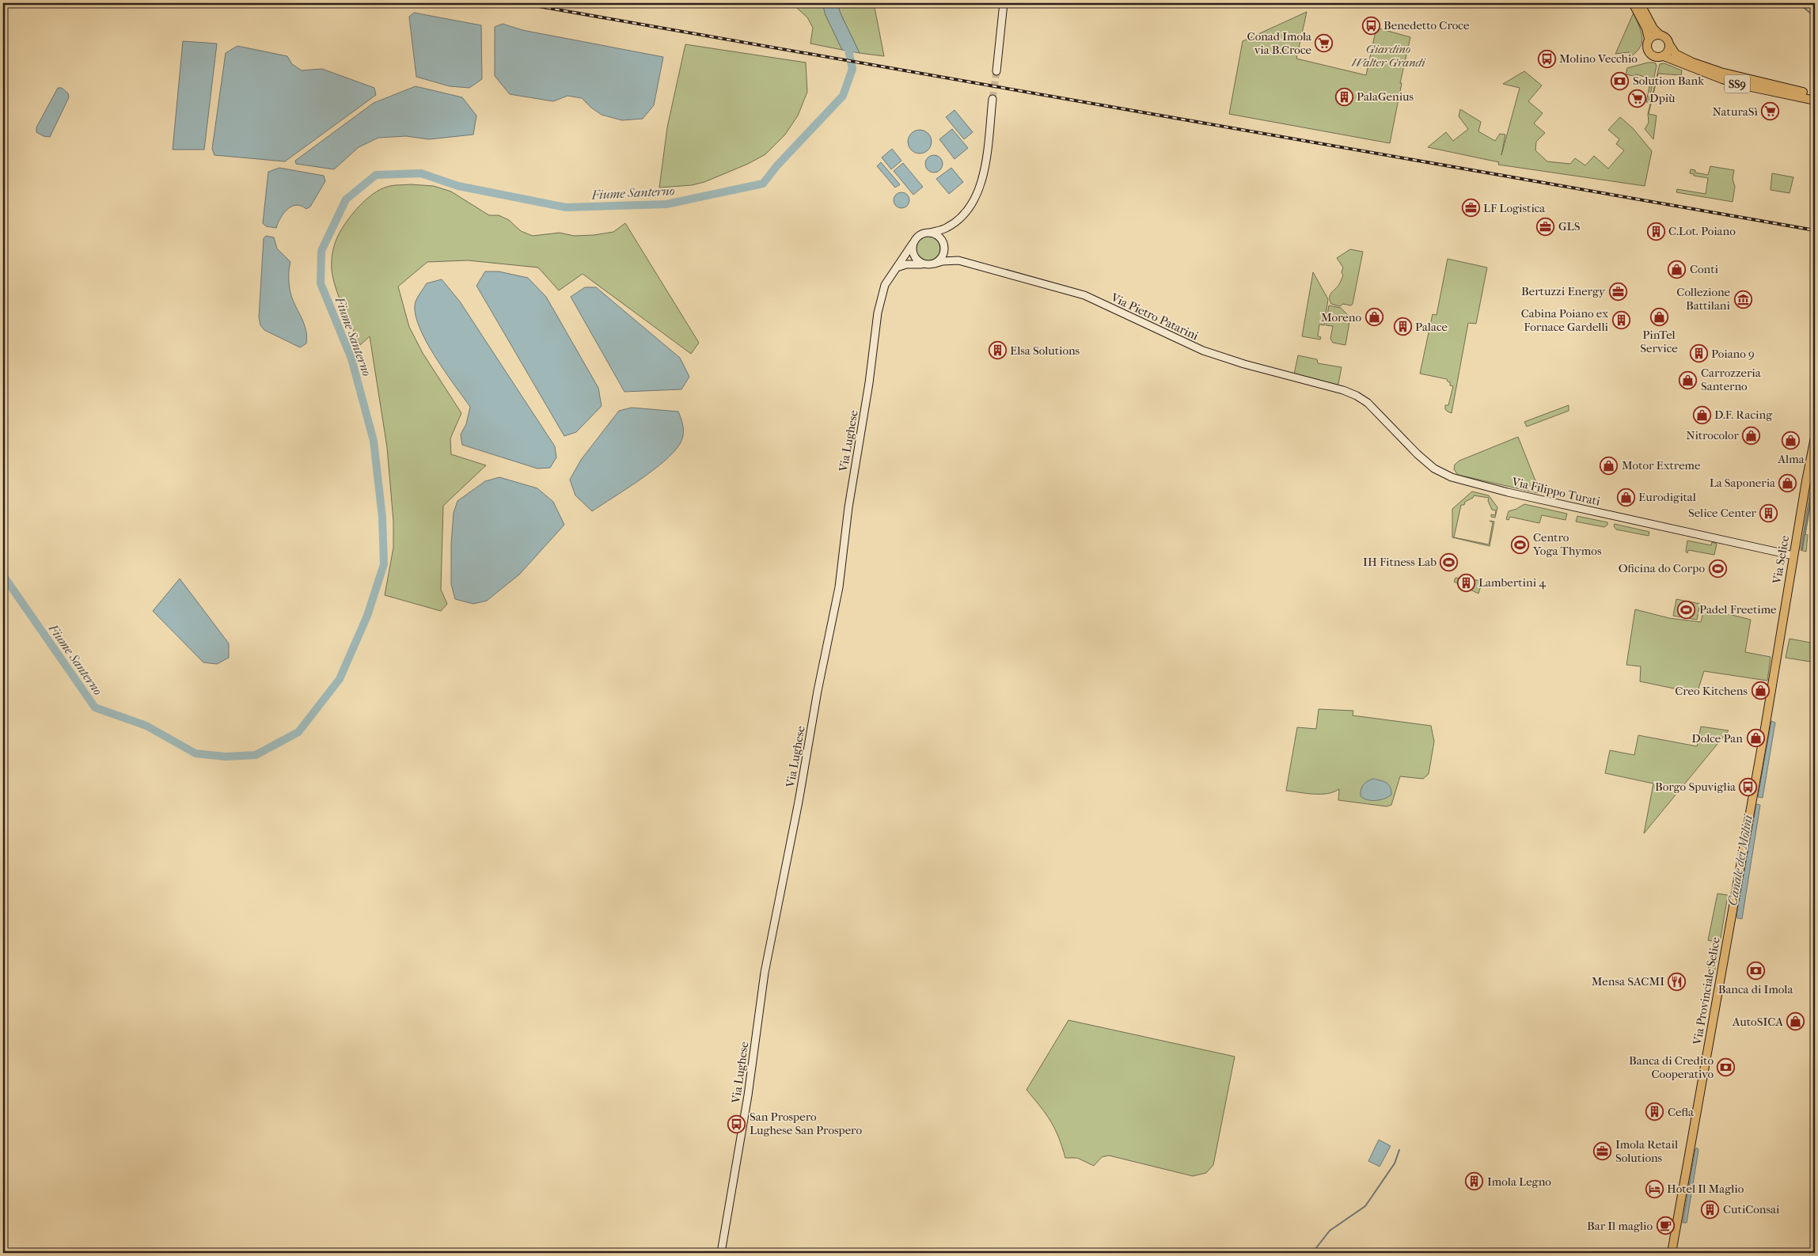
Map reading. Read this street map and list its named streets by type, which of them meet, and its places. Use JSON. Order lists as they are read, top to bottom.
{
  "streets": {
    "main road": [
      "SS9",
      "Via Pietro Patarini",
      "Via Lughese",
      "Via Filippo Turati",
      "Via Selice",
      "Via Provinciale Selice"
    ]
  },
  "crossings": [
    ["Via Pietro Patarini", "Via Lughese"],
    ["Via Pietro Patarini", "Via Filippo Turati"],
    ["Via Filippo Turati", "Via Selice"],
    ["Via Selice", "Via Provinciale Selice"]
  ],
  "water": ["Fiume Santerno", "Canale dei Molini"],
  "parks": ["Giardino Walter Grandi"],
  "places": {
    "bus stop": [
      "Benedetto Croce",
      "Molino Vecchio",
      "Borgo Spuviglia",
      "San Prospero Lughese San Prospero"
    ],
    "supermarket": ["Conad Imola via B.Croce", "Dpiù", "NaturaSì"],
    "bank": ["Solution Bank", "Banca di Imola", "Banca di Credito Cooperativo"],
    "building": [
      "PalaGenius",
      "C.Lot. Poiano",
      "Cabina Poiano ex Fornace Gardelli",
      "Palace",
      "Elsa Solutions",
      "Poiano 9",
      "Selice Center",
      "Lambertini 4",
      "Cefla",
      "Imola Legno",
      "CutiConsai"
    ],
    "office": [
      "LF Logistica",
      "GLS",
      "Bertuzzi Energy",
      "Imola Retail Solutions"
    ],
    "shop": [
      "Conti",
      "PinTel Service",
      "Moreno",
      "Carrozzeria Santerno",
      "D.F. Racing",
      "Nitrocolor",
      "Alma",
      "Motor Extreme",
      "La Saponeria",
      "Eurodigital",
      "Creo Kitchens",
      "Dolce Pan",
      "AutoSICA"
    ],
    "museum": ["Collezione Battilani"],
    "sports": [
      "Centro Yoga Thymos",
      "IH Fitness Lab",
      "Oficina do Corpo",
      "Padel Freetime"
    ],
    "restaurant": ["Mensa SACMI"],
    "hotel": ["Hotel Il Maglio"],
    "cafe": ["Bar Il maglio"]
  }
}
